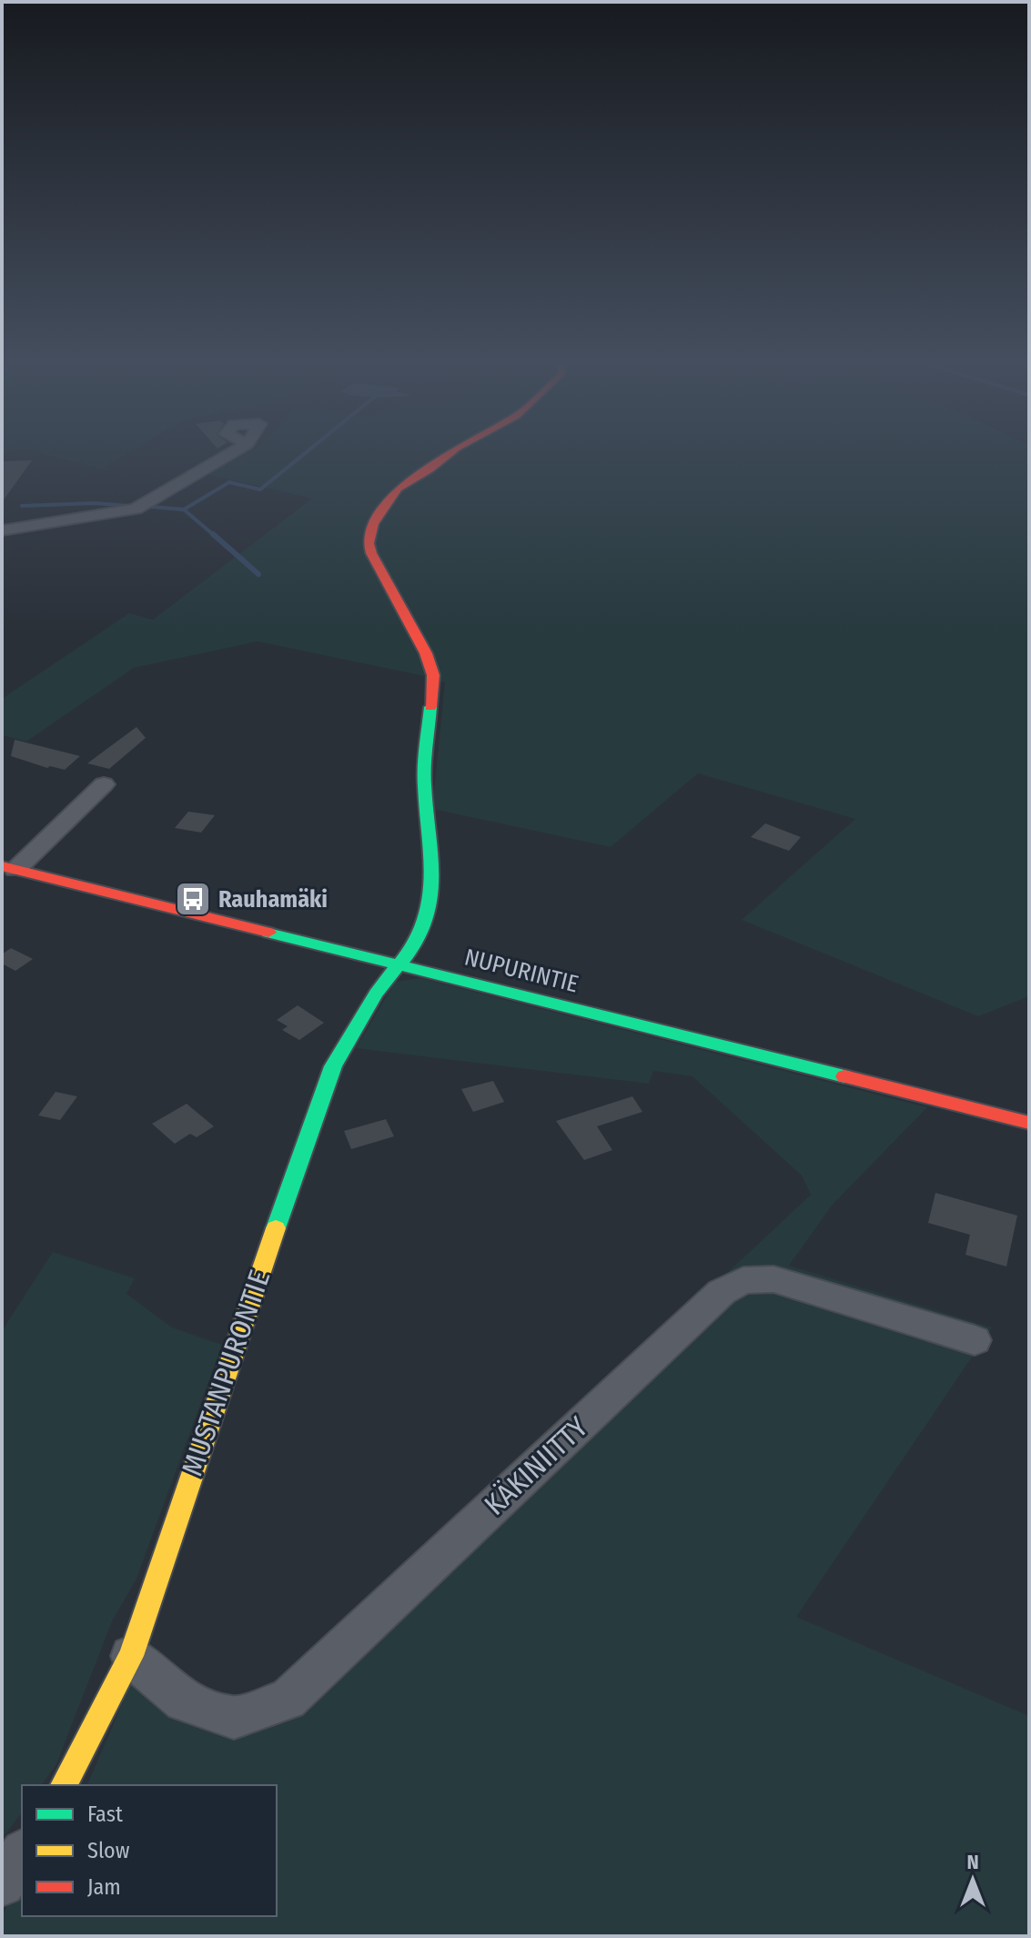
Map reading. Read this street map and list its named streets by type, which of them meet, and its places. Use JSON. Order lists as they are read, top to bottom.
{
  "streets": {
    "street": ["NUPURINTIE", "MUSTANPURONTIE", "KÄKINIITTY"]
  },
  "crossings": [
    ["NUPURINTIE", "MUSTANPURONTIE"],
    ["MUSTANPURONTIE", "KÄKINIITTY"]
  ],
  "places": {
    "bus stop": ["Rauhamäki"]
  },
  "legend": ["Fast", "Slow", "Jam"],
  "north": "top"
}
